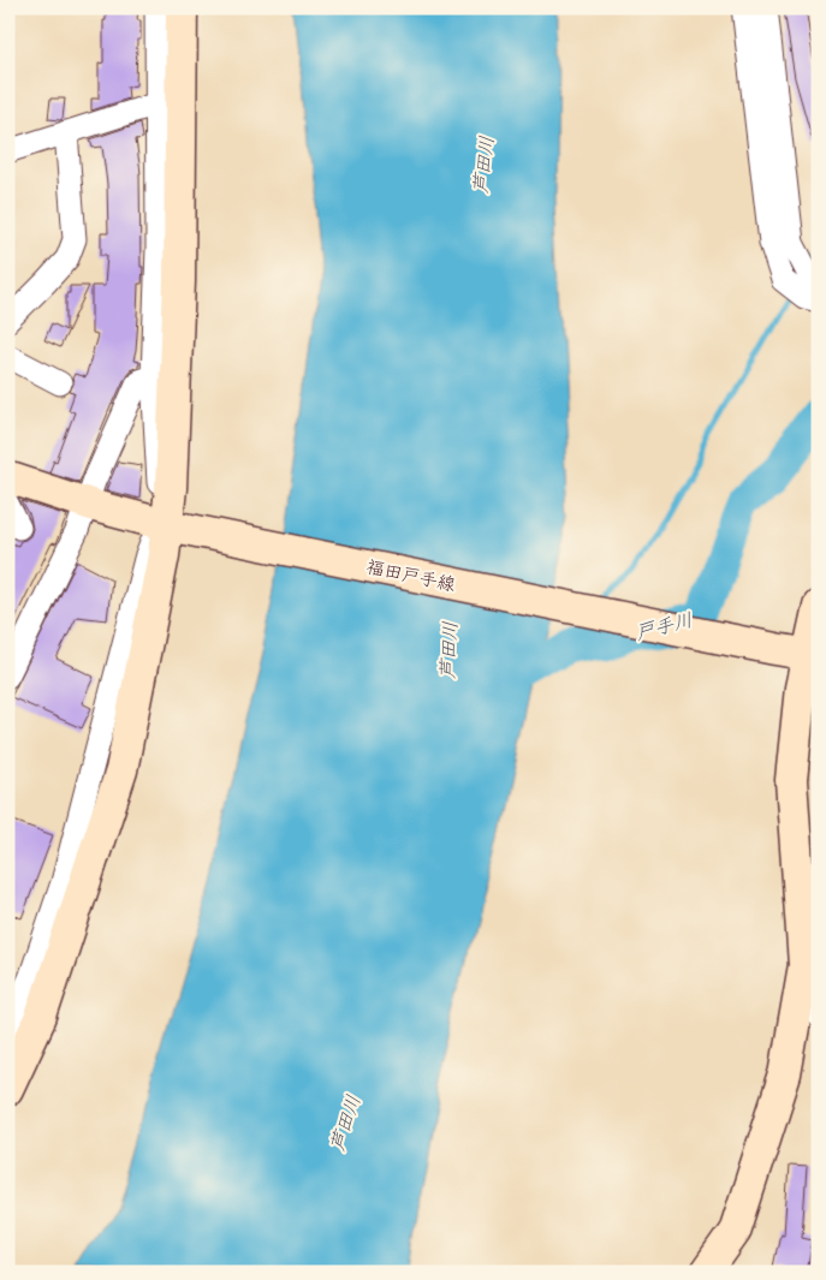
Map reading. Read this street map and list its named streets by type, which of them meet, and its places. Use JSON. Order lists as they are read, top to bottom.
{
  "streets": {
    "street": ["福田戸手線"]
  },
  "water": ["芦田川", "戸手川"]
}
